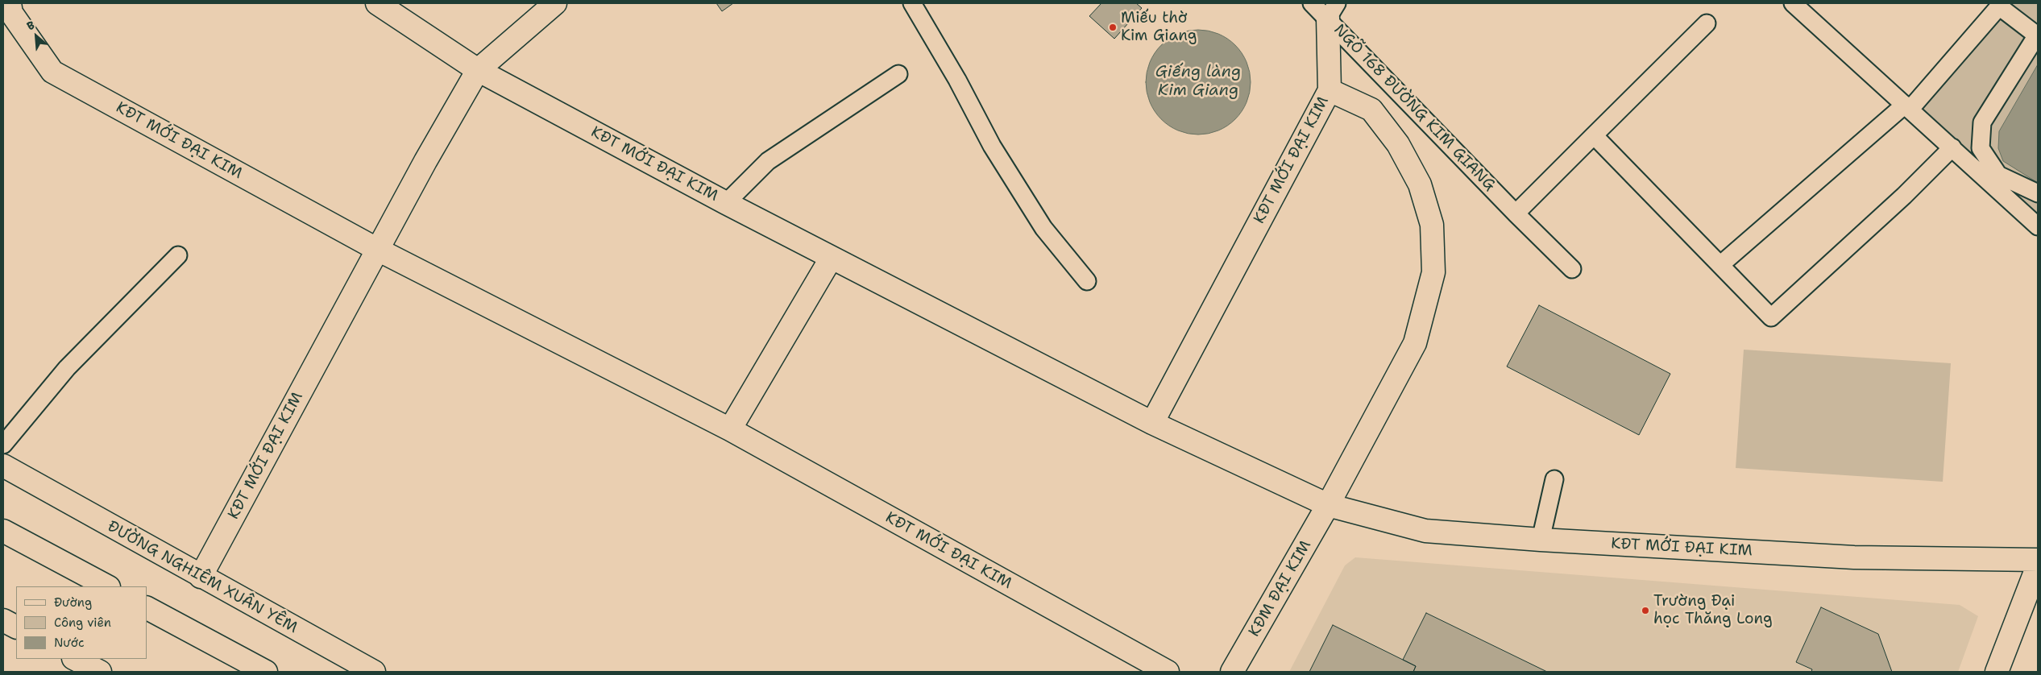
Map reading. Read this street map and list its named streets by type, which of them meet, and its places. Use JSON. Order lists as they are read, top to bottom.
{
  "streets": {
    "main road": ["KĐT MỚI ĐẠI KIM", "ĐƯỜNG NGHIÊM XUÂN YÊM", "KĐM ĐẠI KIM"],
    "lane": ["NGÕ 168 ĐƯỜNG KIM GIANG"]
  },
  "crossings": [
    ["KĐT MỚI ĐẠI KIM", "ĐƯỜNG NGHIÊM XUÂN YÊM"],
    ["KĐT MỚI ĐẠI KIM", "KĐM ĐẠI KIM"]
  ],
  "water": ["Giếng làng Kim Giang"],
  "places": ["Miếu thờ Kim Giang", "Trường Đại học Thăng Long"],
  "legend": ["Đường", "Công viên", "Nước"],
  "north": "top left"
}
